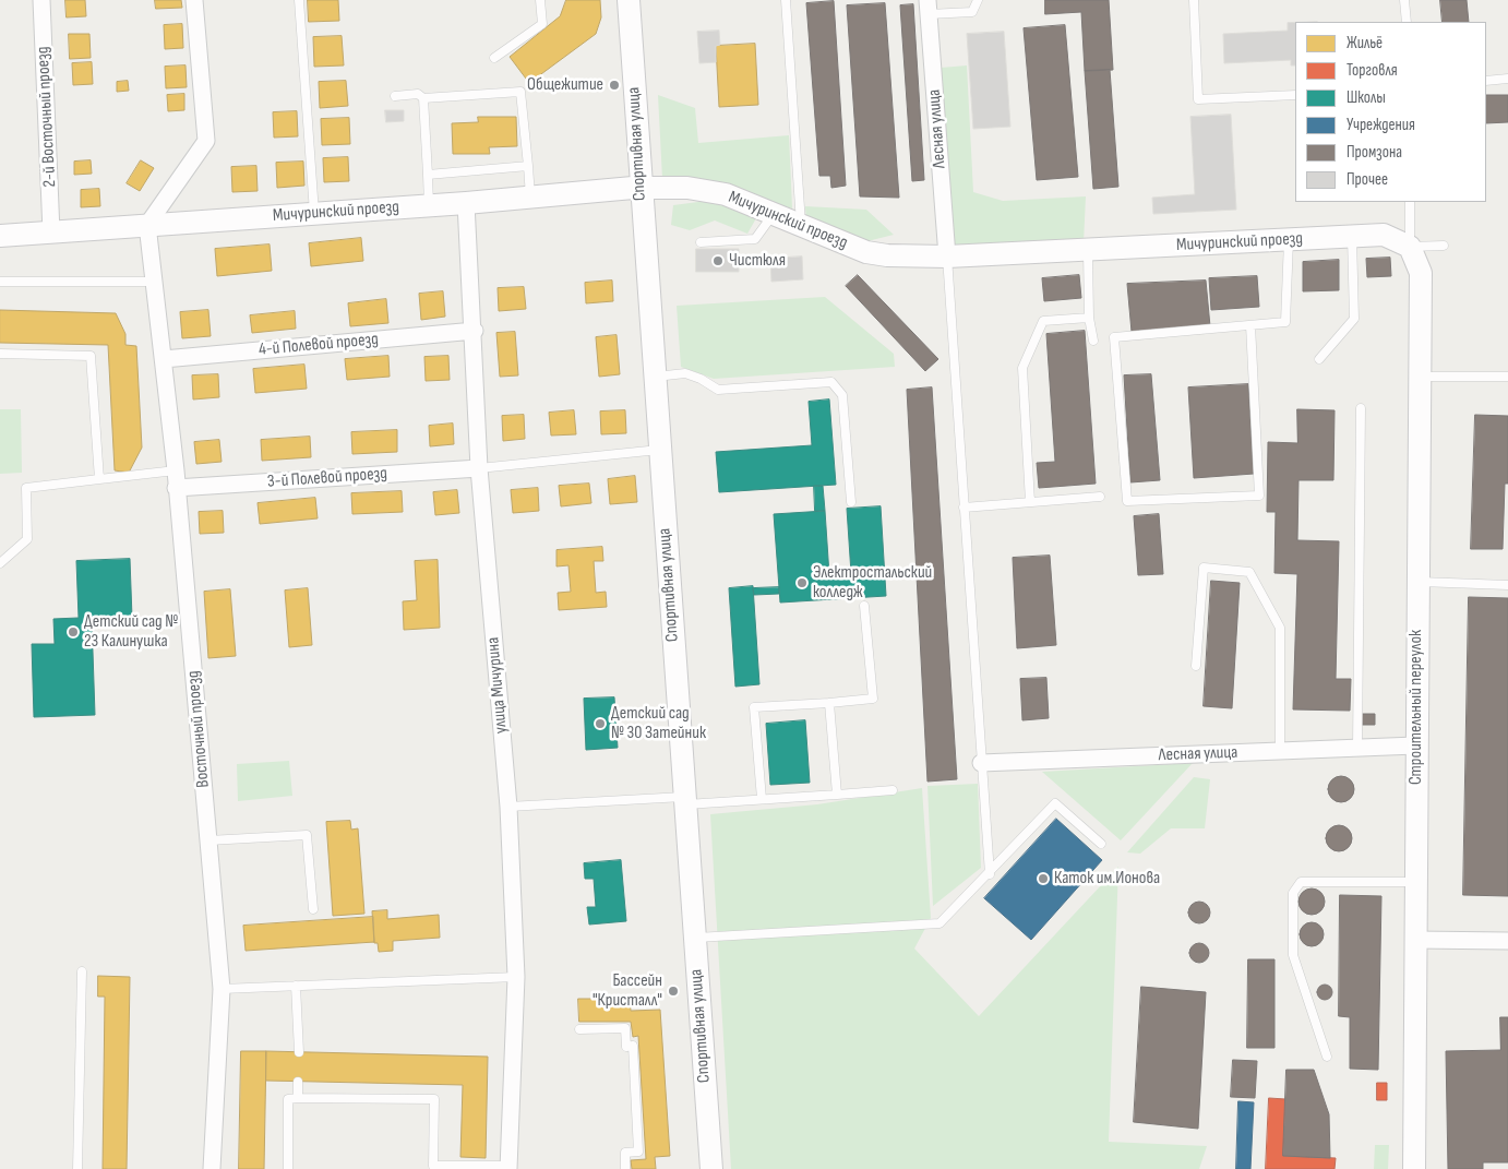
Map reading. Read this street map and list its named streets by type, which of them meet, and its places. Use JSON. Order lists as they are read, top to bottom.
{
  "streets": {
    "street": [
      "2-й Восточный проезд",
      "Лесная улица",
      "Спортивная улица",
      "Мичуринский проезд",
      "4-й Полевой проезд",
      "3-й Полевой проезд",
      "улица Мичурина",
      "Строительный переулок",
      "Восточный проезд"
    ]
  },
  "crossings": [
    ["2-й Восточный проезд", "Мичуринский проезд"],
    ["Лесная улица", "Мичуринский проезд"],
    ["Лесная улица", "Строительный переулок"],
    ["Спортивная улица", "Мичуринский проезд"],
    ["Мичуринский проезд", "улица Мичурина"],
    ["Мичуринский проезд", "Строительный переулок"],
    ["Мичуринский проезд", "Восточный проезд"],
    ["4-й Полевой проезд", "улица Мичурина"],
    ["4-й Полевой проезд", "Восточный проезд"],
    ["3-й Полевой проезд", "улица Мичурина"],
    ["3-й Полевой проезд", "Восточный проезд"]
  ],
  "places": [
    "Общежитие",
    "Чистюля",
    "Электростальский колледж",
    "Детский сад № 23 Калинушка",
    "Детский сад № 30 Затейник",
    "Каток им.Ионова",
    "Бассейн \"Кристалл\""
  ],
  "legend": [
    "Жильё",
    "Торговля",
    "Школы",
    "Учреждения",
    "Промзона",
    "Прочее"
  ]
}
